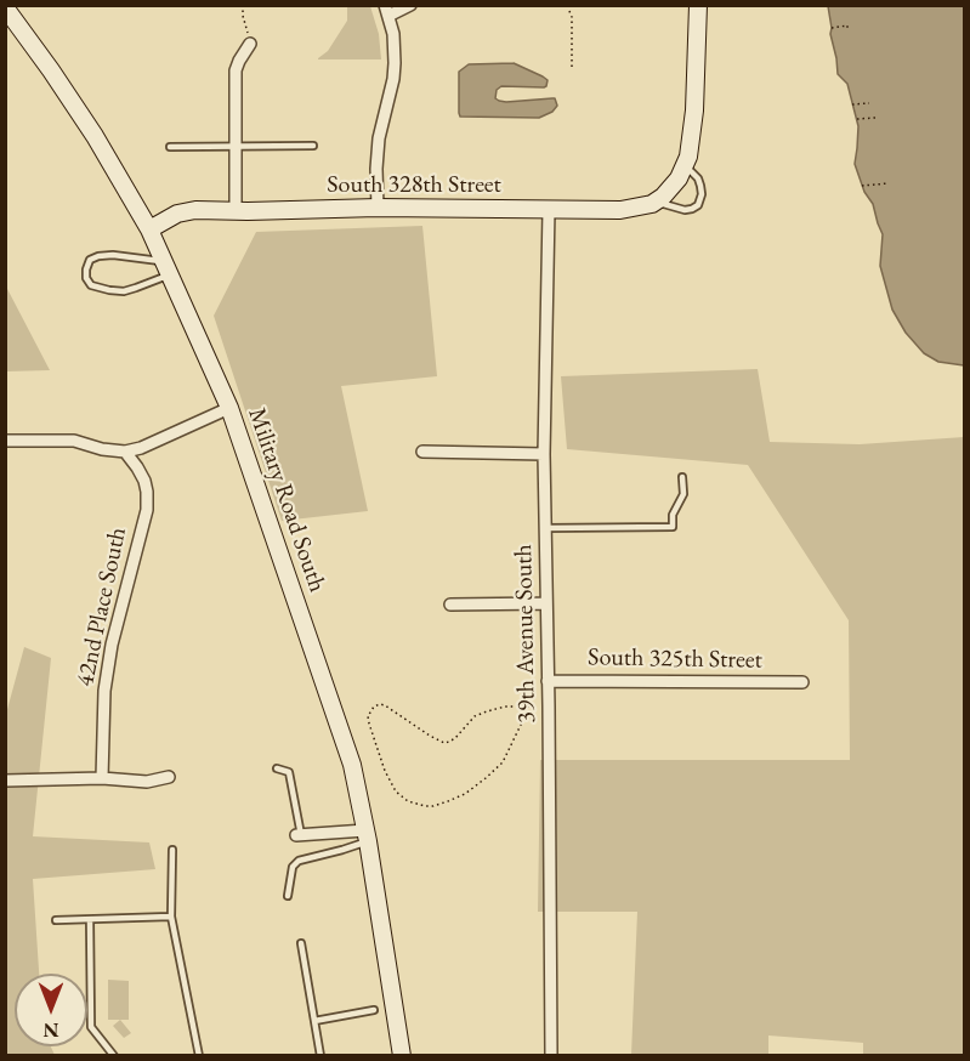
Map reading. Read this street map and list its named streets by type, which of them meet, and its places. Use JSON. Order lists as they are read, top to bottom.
{
  "streets": {
    "main road": ["South 328th Street", "Military Road South"],
    "street": ["42nd Place South", "39th Avenue South", "South 325th Street"]
  },
  "crossings": [
    ["South 328th Street", "Military Road South"],
    ["South 328th Street", "39th Avenue South"],
    ["39th Avenue South", "South 325th Street"]
  ],
  "north": "bottom"
}
